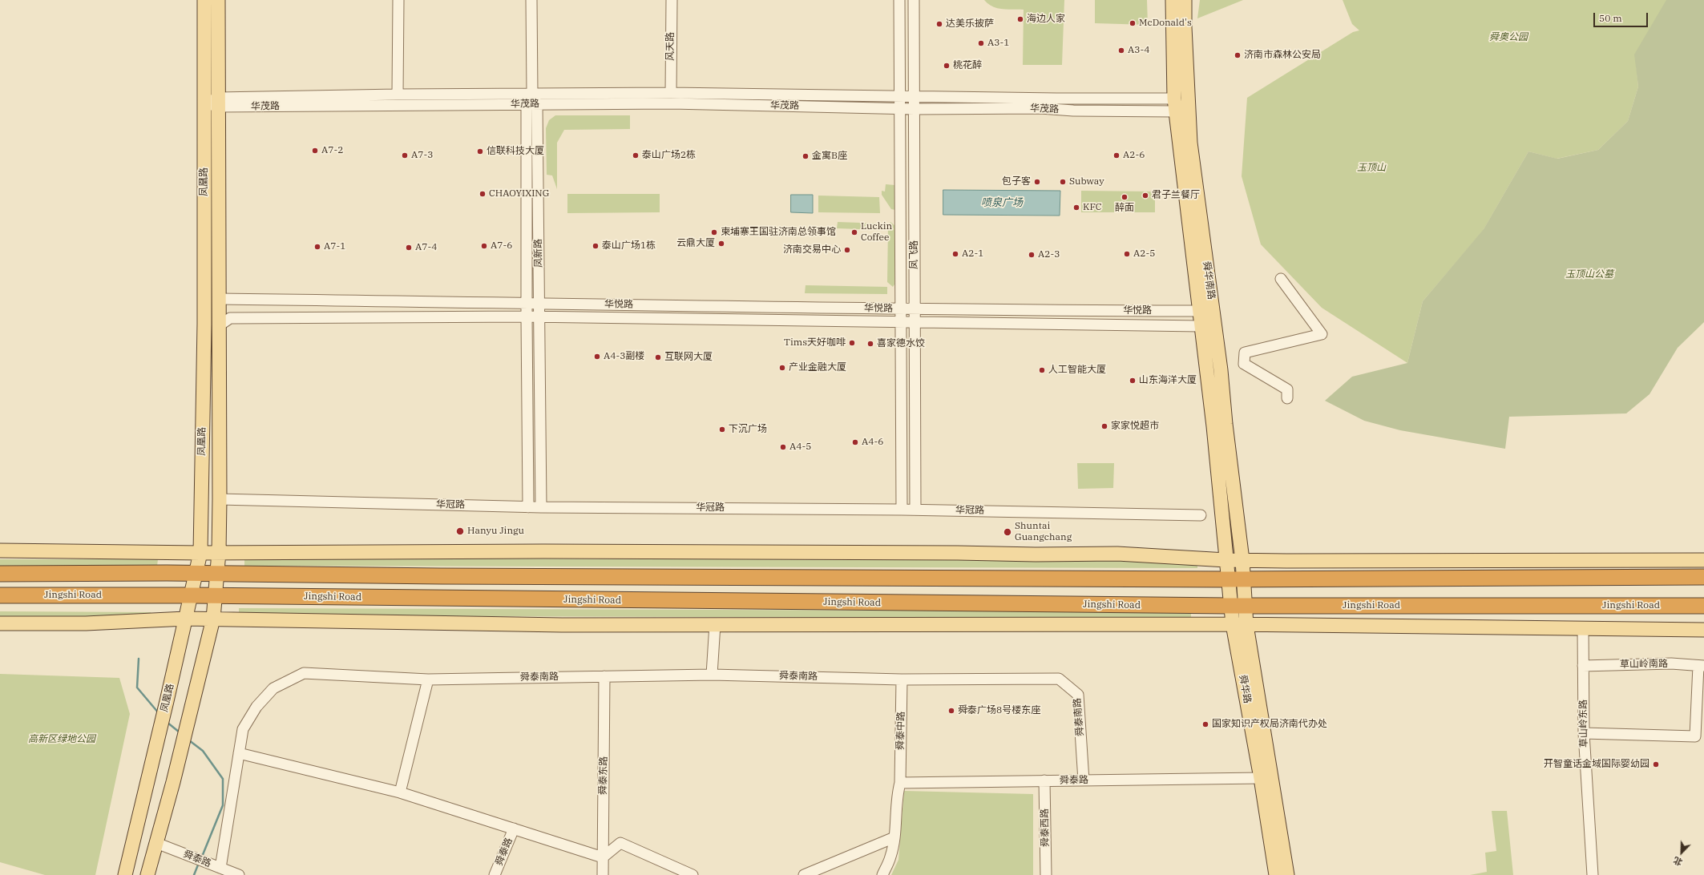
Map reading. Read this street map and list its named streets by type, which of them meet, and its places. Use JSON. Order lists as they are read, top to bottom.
{
  "streets": {
    "highway": ["Jingshi Road"],
    "main road": ["凤凰路", "舜华南路", "舜华路"],
    "street": [
      "风天路",
      "华茂路",
      "凤新路",
      "凤飞路",
      "华悦路",
      "华冠路",
      "草山岭南路",
      "舜泰南路",
      "草山岭东路",
      "舜泰中路",
      "舜泰东路",
      "舜泰路",
      "舜泰西路"
    ]
  },
  "crossings": [
    ["风天路", "华茂路"],
    ["华茂路", "凤凰路"],
    ["华茂路", "凤新路"],
    ["华茂路", "凤飞路"],
    ["华茂路", "舜华南路"],
    ["凤凰路", "华悦路"],
    ["凤凰路", "华冠路"],
    ["凤凰路", "Jingshi Road"],
    ["凤凰路", "舜泰路"],
    ["凤新路", "华悦路"],
    ["凤新路", "华冠路"],
    ["凤飞路", "华悦路"],
    ["凤飞路", "华冠路"],
    ["舜华南路", "华悦路"],
    ["舜华南路", "舜华路"],
    ["Jingshi Road", "舜华路"],
    ["Jingshi Road", "草山岭东路"],
    ["草山岭南路", "草山岭东路"],
    ["舜泰南路", "舜泰中路"],
    ["舜泰南路", "舜泰东路"],
    ["舜泰南路", "舜泰路"],
    ["舜华路", "舜泰路"],
    ["舜泰中路", "舜泰路"],
    ["舜泰路", "舜泰西路"]
  ],
  "water": ["喷泉广场"],
  "parks": [
    "舜奥公园",
    "玉顶山",
    "玉顶山公墓",
    "高新区绿地公园"
  ],
  "places": [
    "海边人家",
    "McDonald's",
    "达美乐披萨",
    "A3-1",
    "A3-4",
    "济南市森林公安局",
    "桃花醉",
    "A7-2",
    "信联科技大厦",
    "A7-3",
    "泰山广场2栋",
    "A2-6",
    "金寓B座",
    "包子客",
    "Subway",
    "CHAOYIXING",
    "君子兰餐厅",
    "醉面",
    "KFC",
    "柬埔寨王国驻济南总领事馆",
    "Luckin Coffee",
    "云鼎大厦",
    "A7-6",
    "泰山广场1栋",
    "A7-1",
    "A7-4",
    "济南交易中心",
    "A2-1",
    "A2-5",
    "A2-3",
    "Tims天好咖啡",
    "喜家德水饺",
    "A4-3副楼",
    "互联网大厦",
    "产业金融大厦",
    "人工智能大厦",
    "山东海洋大厦",
    "家家悦超市",
    "下沉广场",
    "A4-6",
    "A4-5",
    "Hanyu Jingu",
    "Shuntai Guangchang",
    "舜泰广场8号楼东座",
    "国家知识产权局济南代办处",
    "开智童话金域国际婴幼园"
  ],
  "scale_bar": "50 m",
  "north": "bottom left"
}
